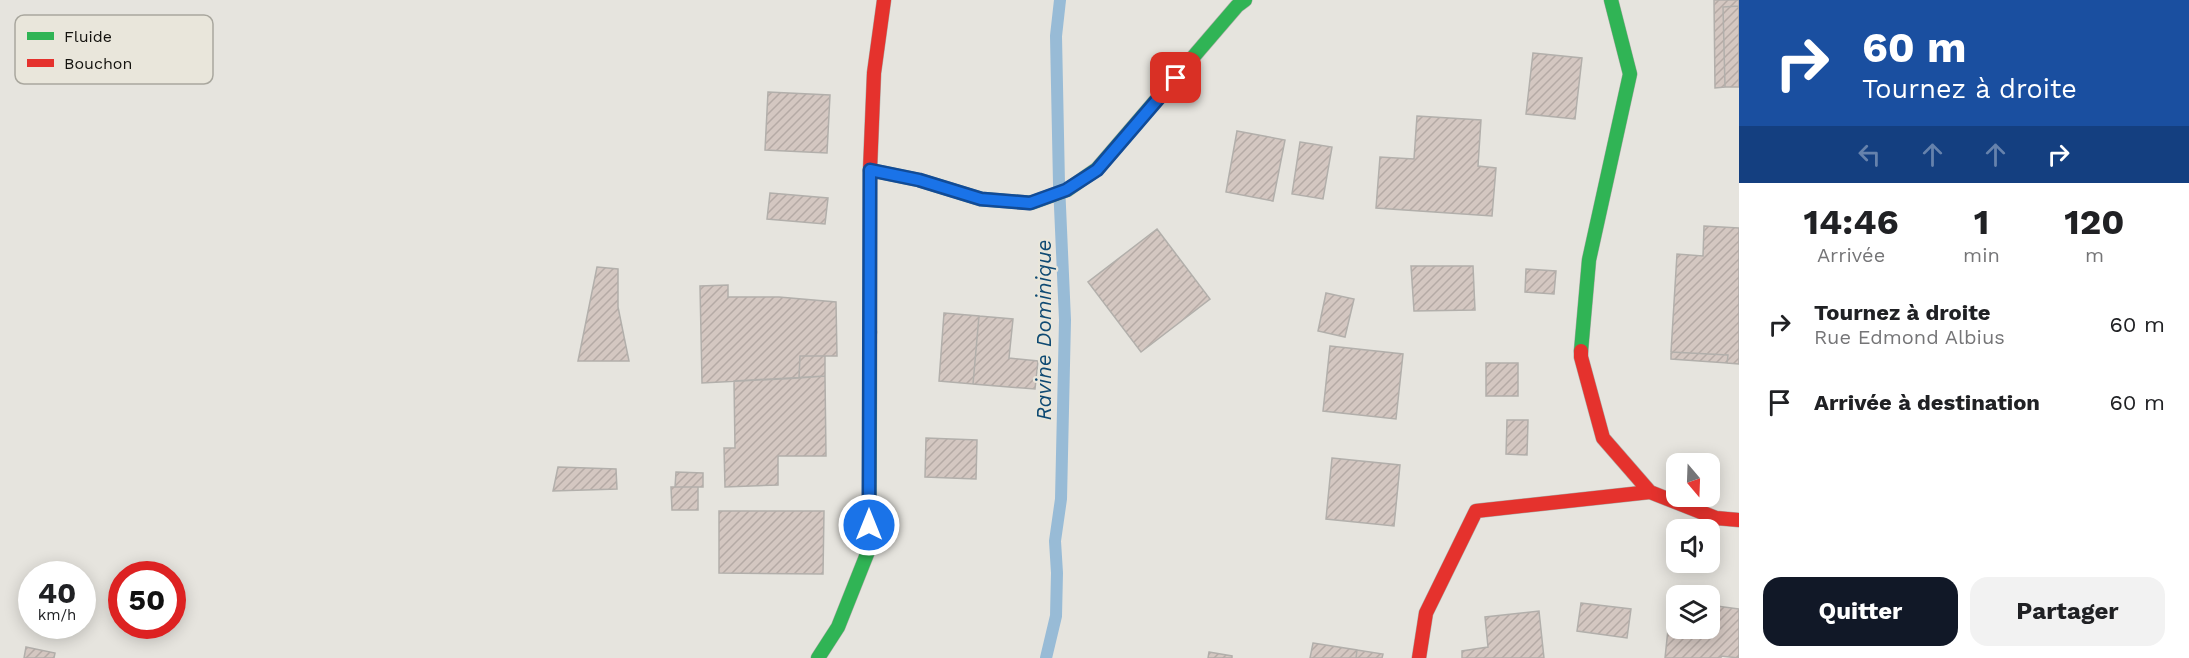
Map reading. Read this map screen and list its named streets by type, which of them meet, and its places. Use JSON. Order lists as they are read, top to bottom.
{
  "water": ["Ravine Dominique"],
  "legend": ["Fluide", "Bouchon"],
  "north": "bottom",
  "page": {
    "turn": ["60 m", "Tournez à droite"],
    "eta": [
      "14:46",
      "Arrivée",
      "1",
      "min",
      "120",
      "m"
    ],
    "list": [
      {
        "name": "Tournez à droite",
        "note": "Rue Edmond Albius",
        "value": "60 m"
      },
      {
        "name": "Arrivée à destination",
        "value": "60 m"
      }
    ],
    "speed": "40 km/h",
    "limit": "50",
    "buttons": ["Quitter", "Partager"]
  }
}
